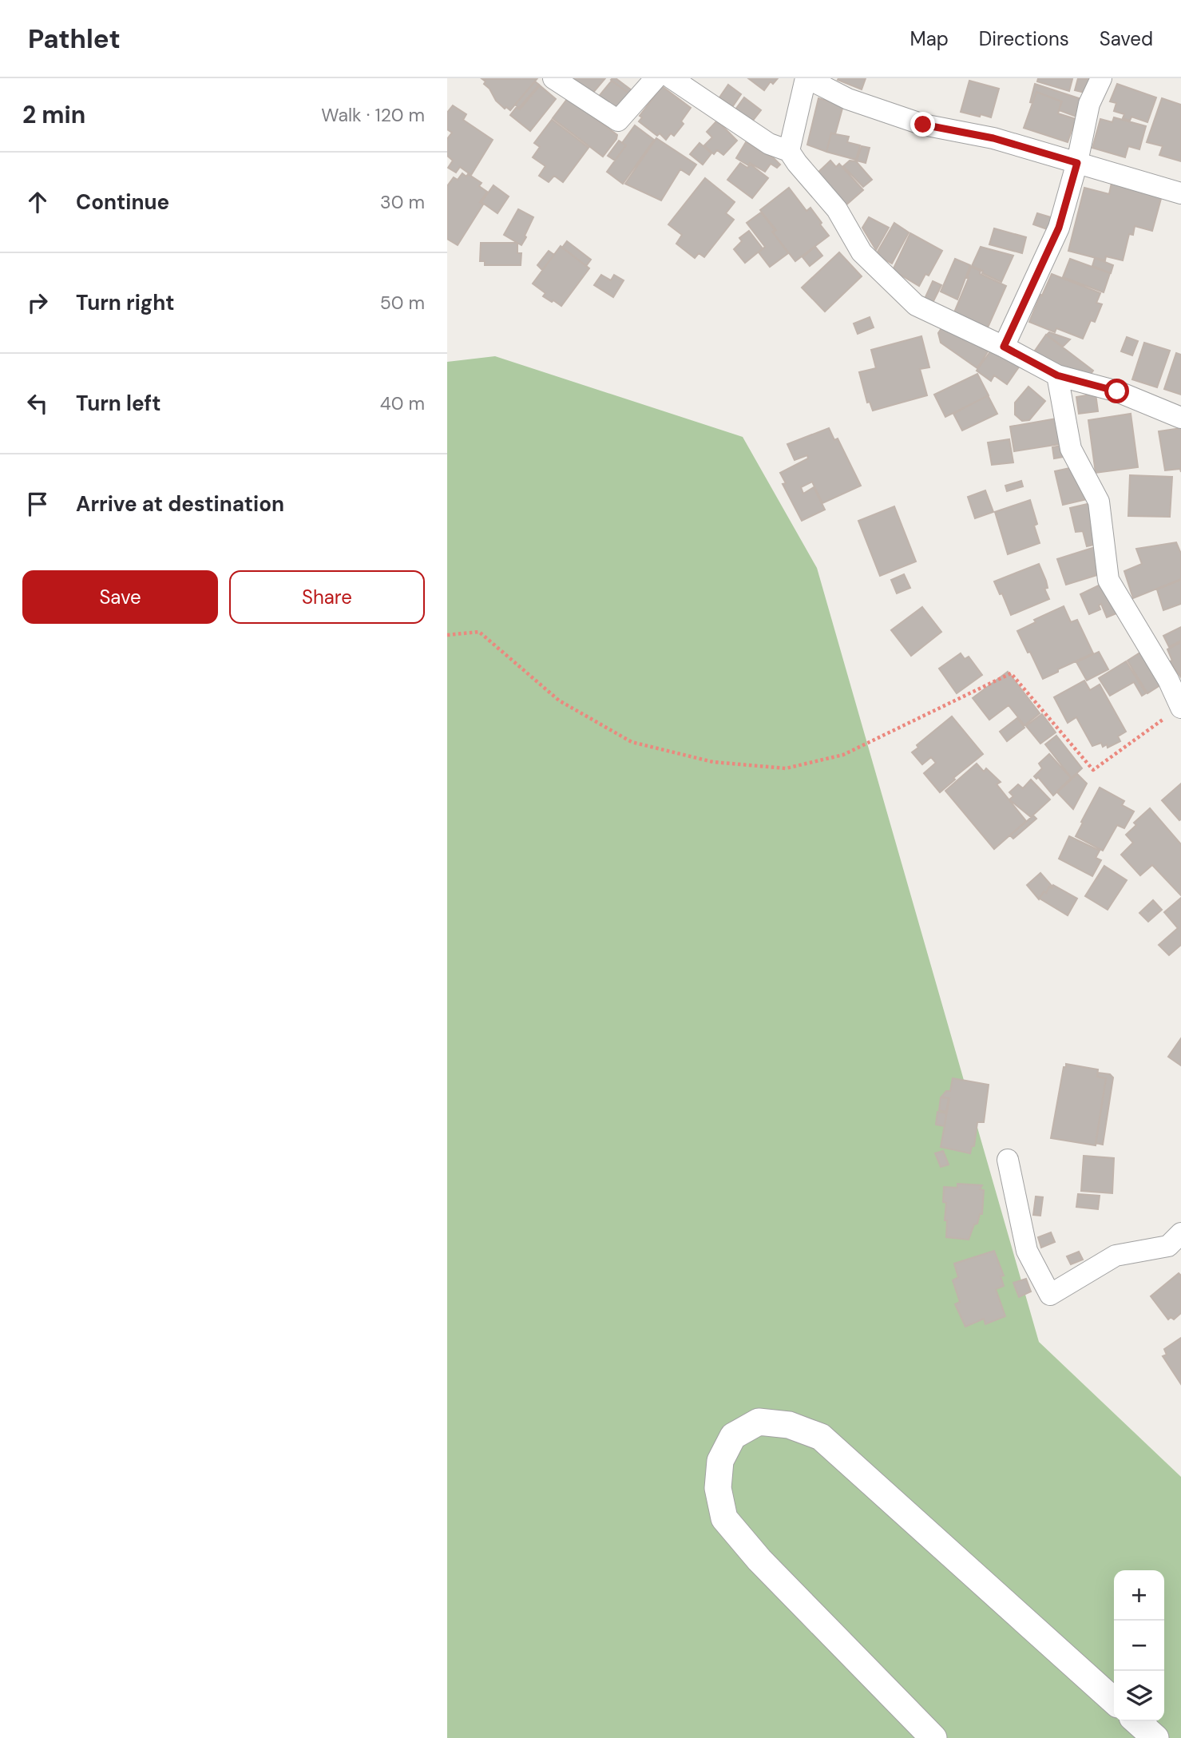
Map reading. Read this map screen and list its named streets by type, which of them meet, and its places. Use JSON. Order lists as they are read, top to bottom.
{
  "page": {
    "header": "Pathlet",
    "nav": ["Map", "Directions", "Saved"],
    "heading": ["2 min", "Walk · 120 m"],
    "list": [
      ["Continue", "30 m"],
      ["Turn right", "50 m"],
      ["Turn left", "40 m"],
      "Arrive at destination"
    ],
    "buttons": ["Save", "Share"],
    "map_buttons": ["+", "−"]
  }
}
